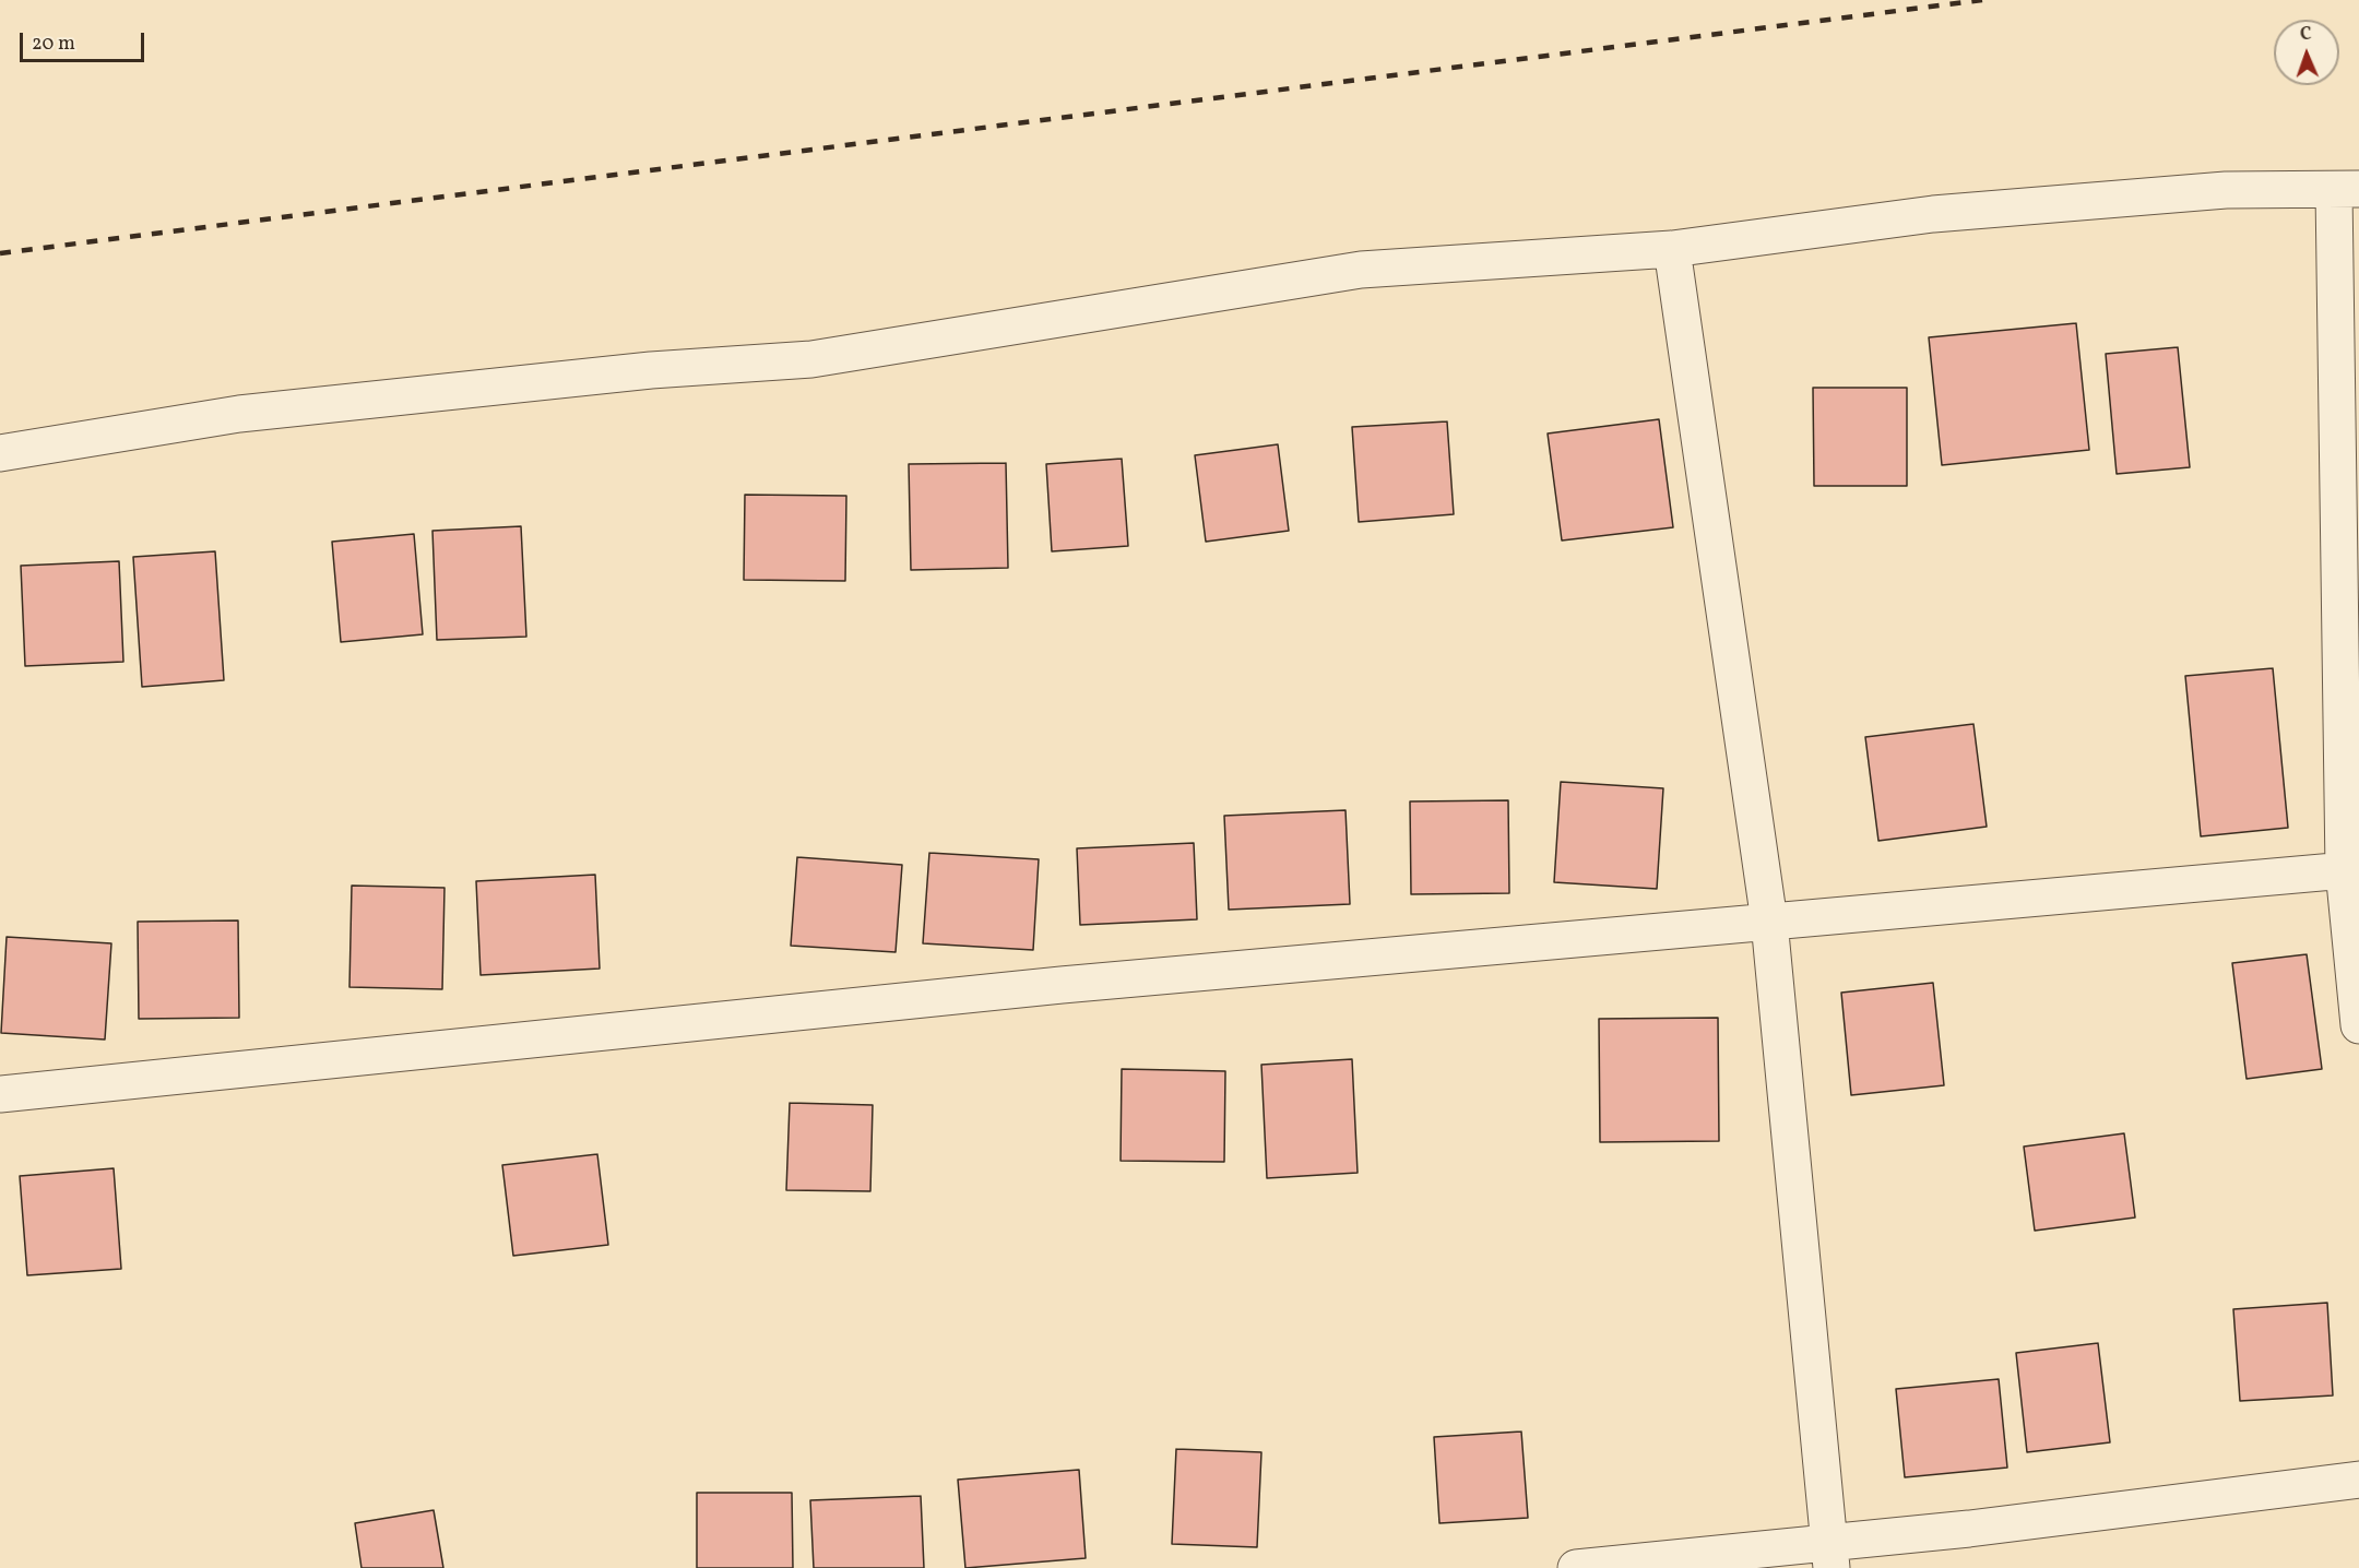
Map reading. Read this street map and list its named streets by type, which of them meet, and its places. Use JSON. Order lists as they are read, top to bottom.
{
  "scale_bar": "20 m",
  "north": "top"
}
